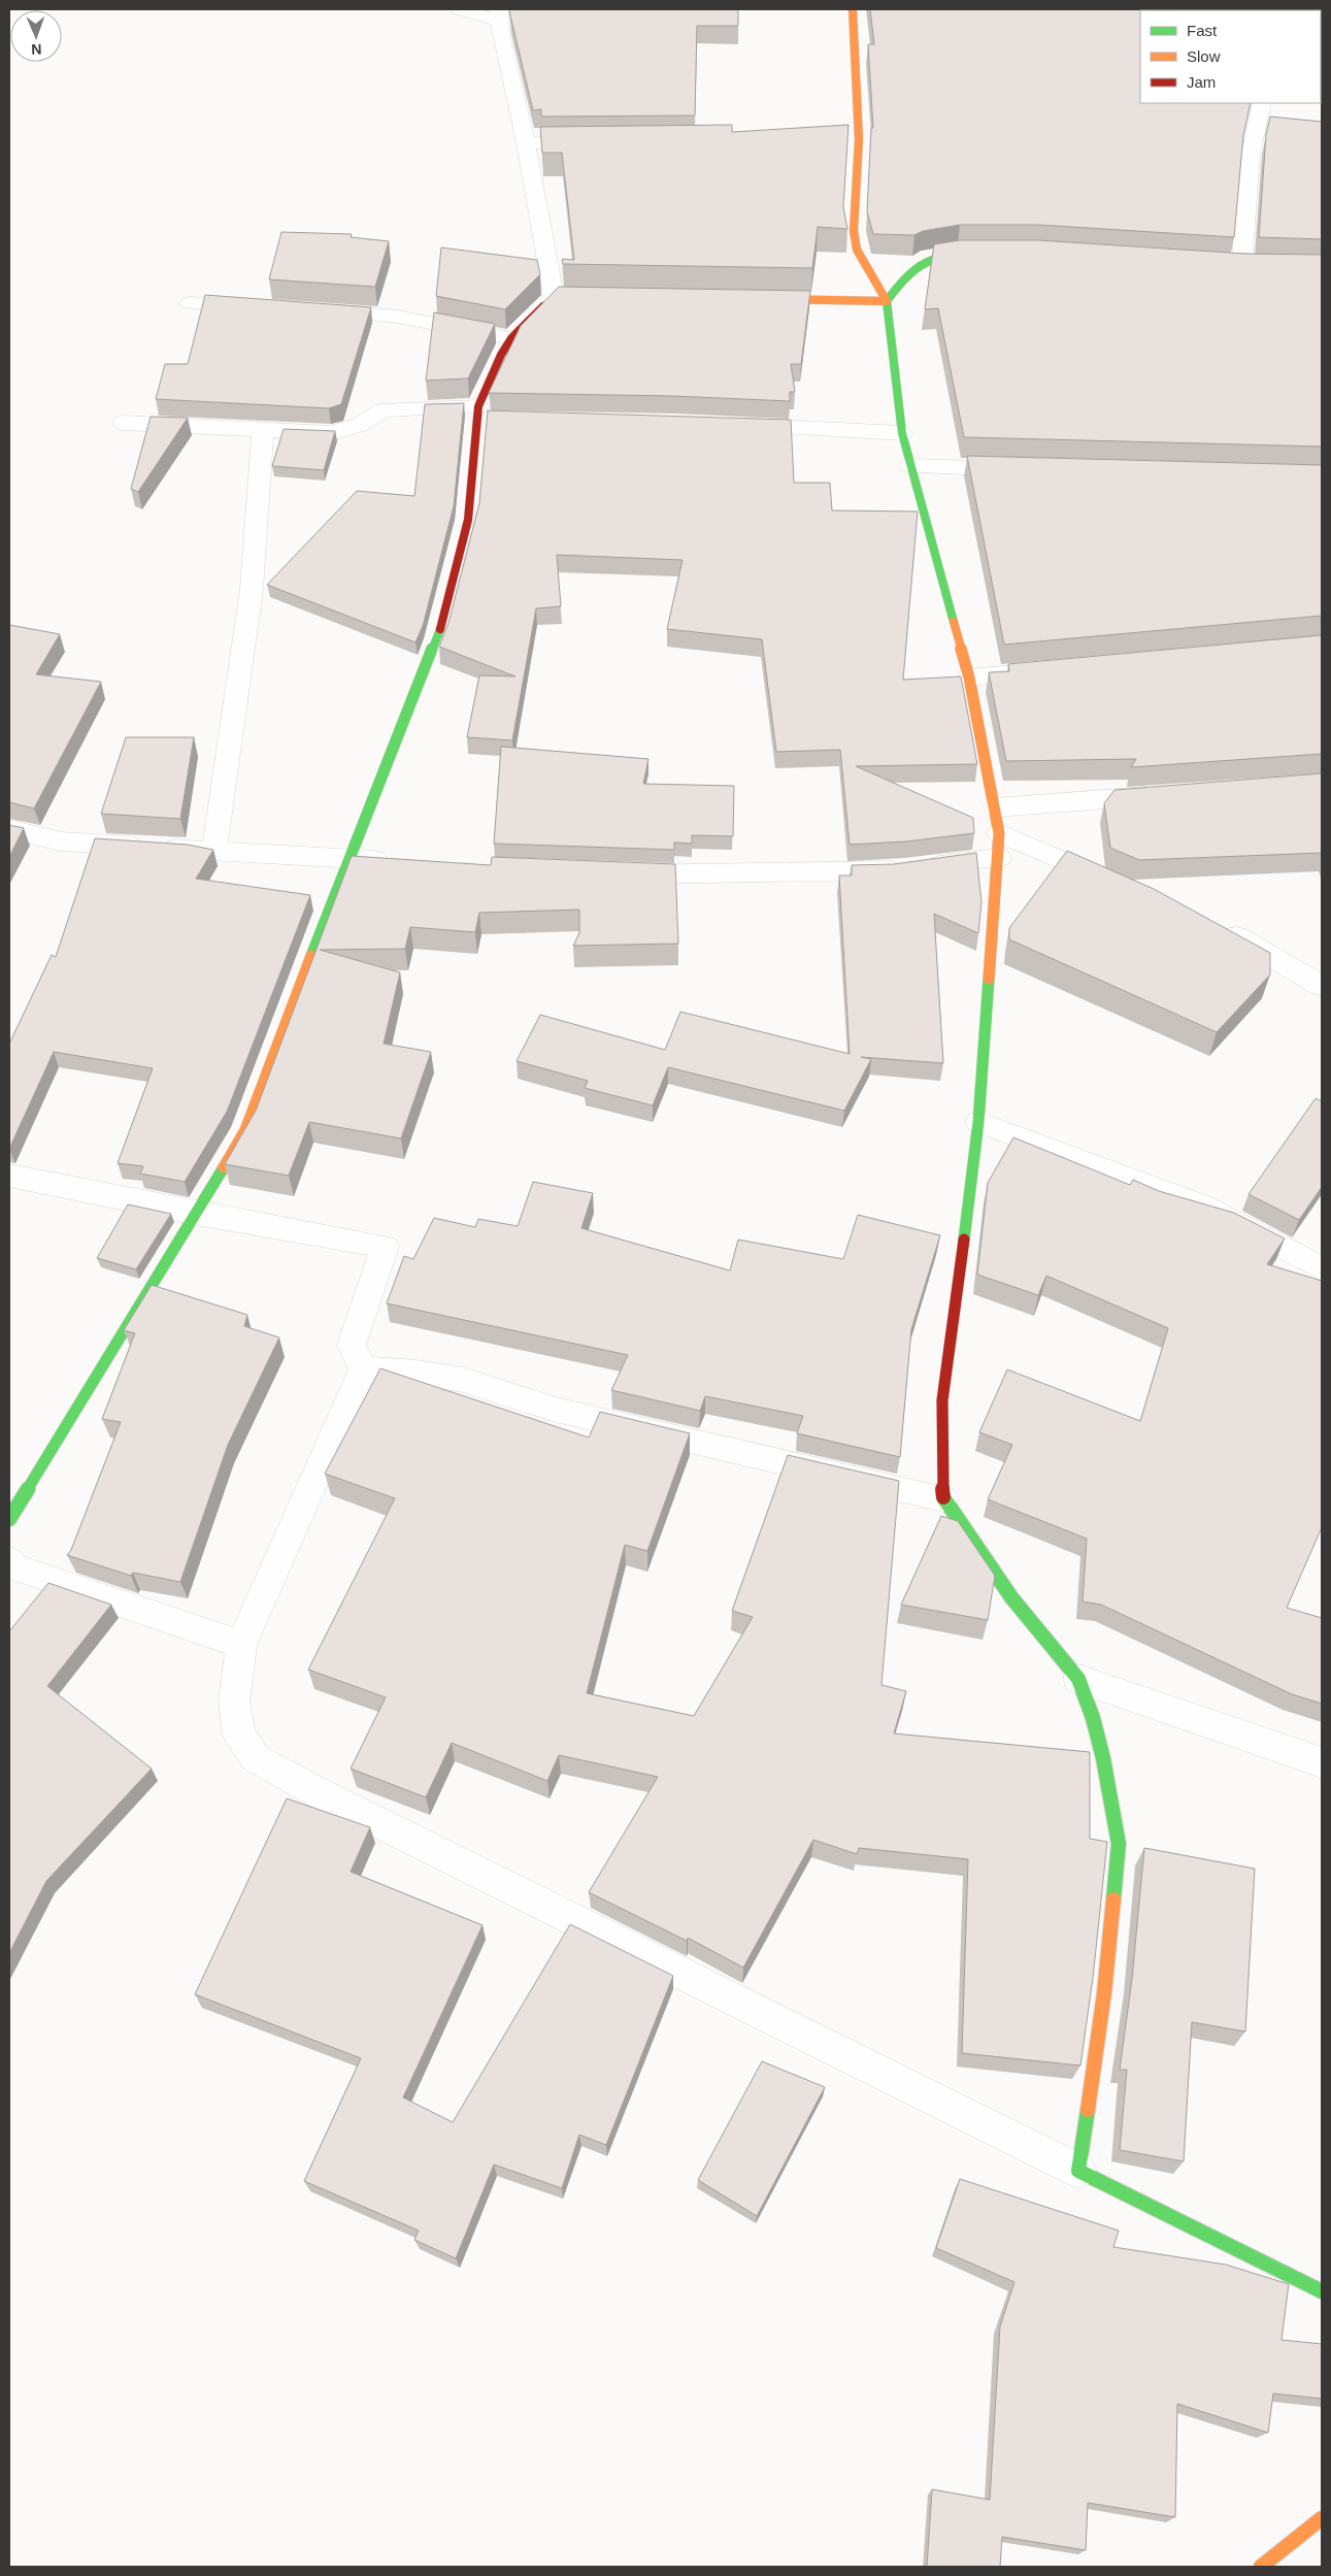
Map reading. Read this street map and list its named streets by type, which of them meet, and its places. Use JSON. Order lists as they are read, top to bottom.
{
  "legend": ["Fast", "Slow", "Jam"],
  "north": "bottom"
}
